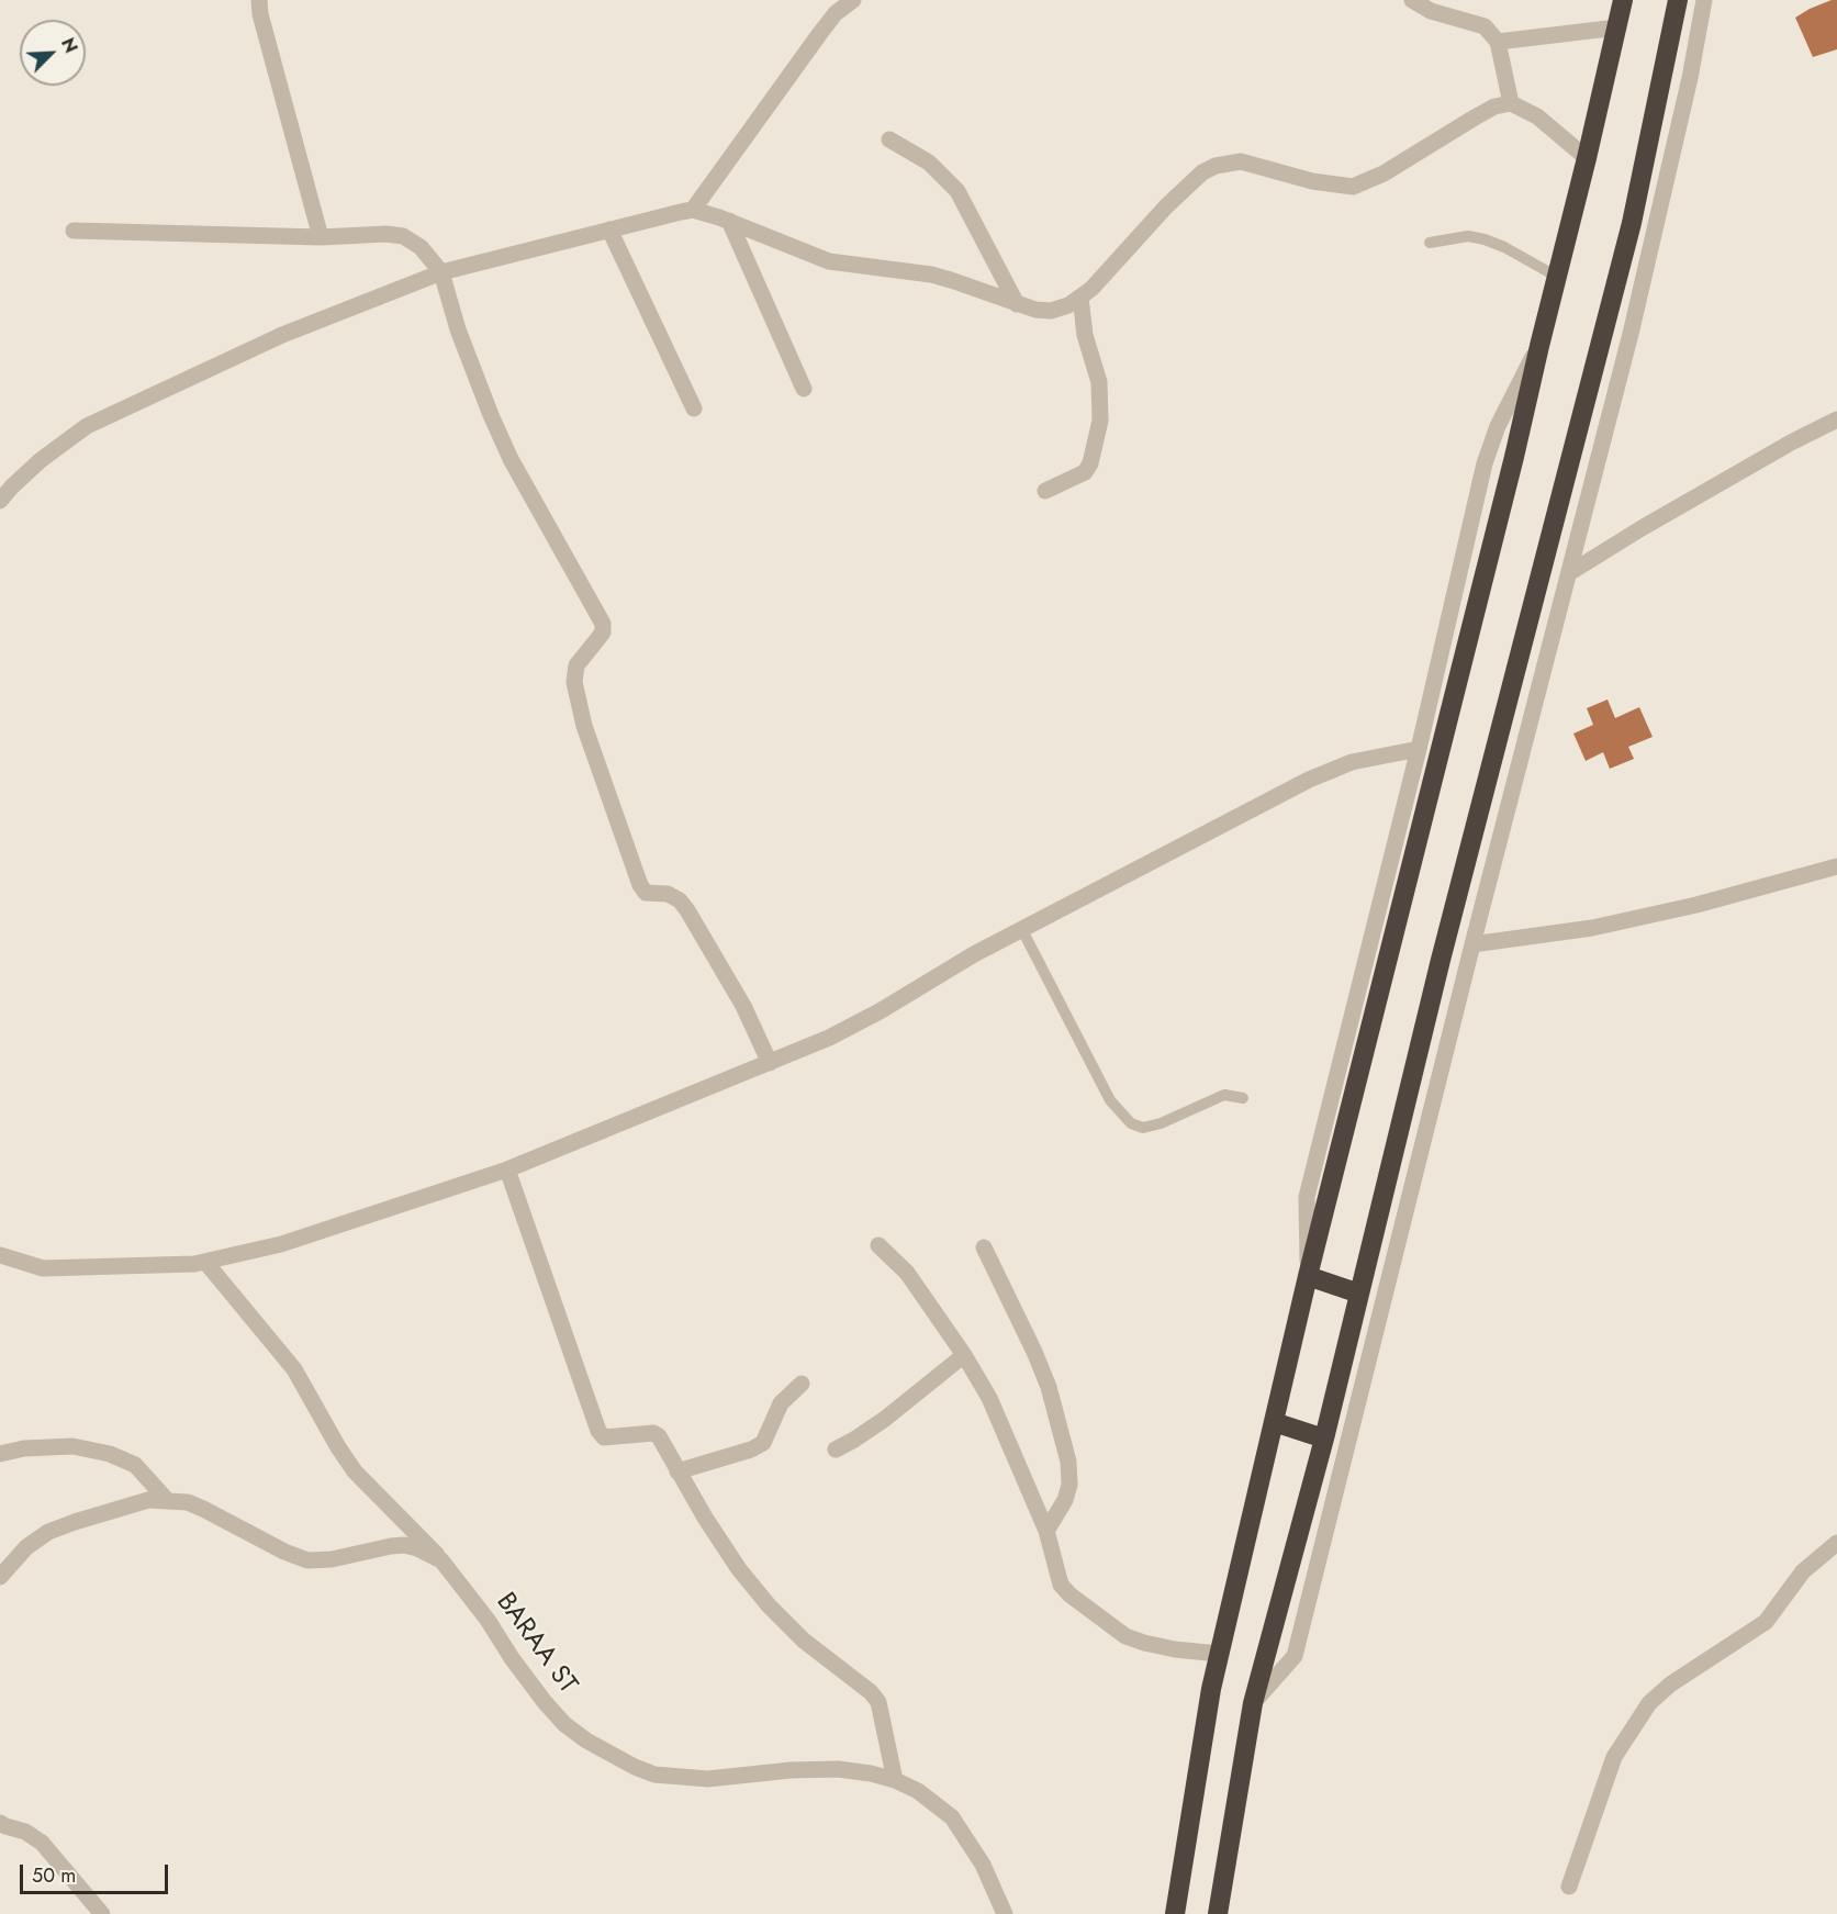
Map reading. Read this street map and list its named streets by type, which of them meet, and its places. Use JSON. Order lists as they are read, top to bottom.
{
  "streets": {
    "street": ["BARAA ST"]
  },
  "scale_bar": "50 m",
  "north": "top right"
}
